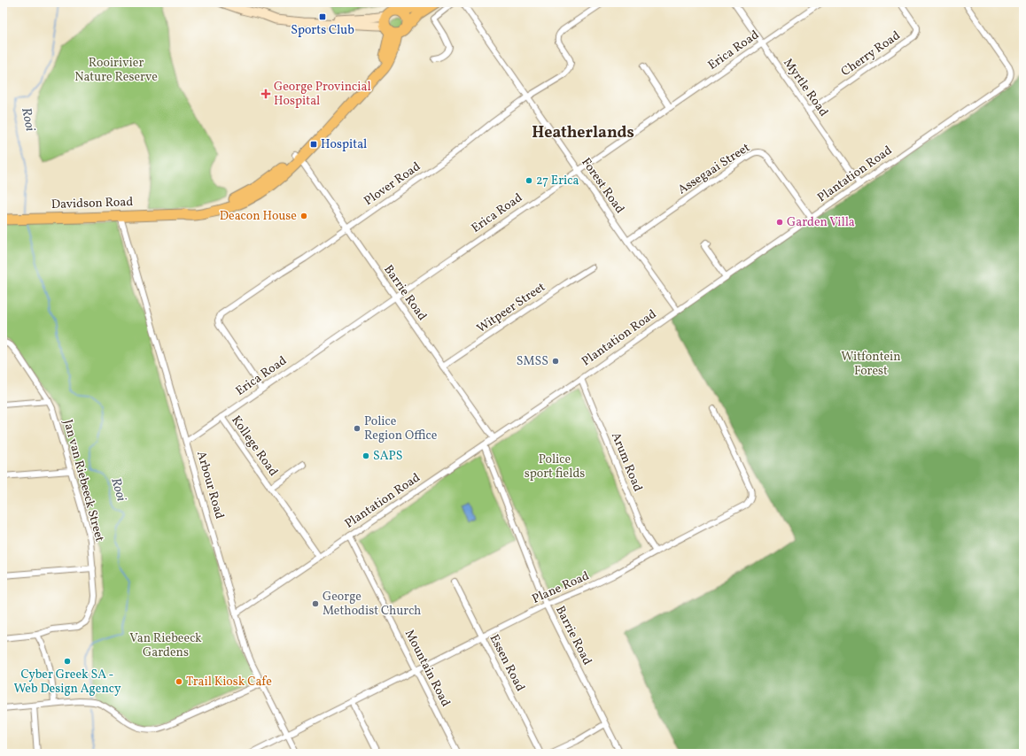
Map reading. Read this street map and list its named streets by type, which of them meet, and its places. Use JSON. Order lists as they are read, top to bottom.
{
  "streets": {
    "highway": ["Davidson Road"],
    "street": [
      "Erica Road",
      "Cherry Road",
      "Myrtle Road",
      "Assegaai Street",
      "Plantation Road",
      "Plover Road",
      "Forest Road",
      "Barrie Road",
      "Witpeer Street",
      "Kollege Road",
      "Arum Road",
      "Jan van Riebeeck Street",
      "Arbour Road",
      "Plane Road",
      "Essen Road",
      "Mountain Road"
    ]
  },
  "crossings": [
    ["Erica Road", "Myrtle Road"],
    ["Erica Road", "Plover Road"],
    ["Erica Road", "Forest Road"],
    ["Erica Road", "Barrie Road"],
    ["Erica Road", "Kollege Road"],
    ["Erica Road", "Arbour Road"],
    ["Cherry Road", "Myrtle Road"],
    ["Myrtle Road", "Plantation Road"],
    ["Assegaai Street", "Plantation Road"],
    ["Assegaai Street", "Forest Road"],
    ["Plantation Road", "Forest Road"],
    ["Plantation Road", "Barrie Road"],
    ["Plantation Road", "Kollege Road"],
    ["Plantation Road", "Arum Road"],
    ["Plantation Road", "Arbour Road"],
    ["Plantation Road", "Mountain Road"],
    ["Plover Road", "Forest Road"],
    ["Plover Road", "Barrie Road"],
    ["Davidson Road", "Barrie Road"],
    ["Davidson Road", "Arbour Road"],
    ["Barrie Road", "Witpeer Street"],
    ["Barrie Road", "Plane Road"],
    ["Arum Road", "Plane Road"],
    ["Arbour Road", "Plane Road"],
    ["Plane Road", "Essen Road"],
    ["Plane Road", "Mountain Road"]
  ],
  "districts": ["Heatherlands"],
  "water": ["Rooi"],
  "parks": [
    "Rooirivier Nature Reserve",
    "Witfontein Forest",
    "Police sport fields",
    "Van Riebeeck Gardens"
  ],
  "places": {
    "transit": ["Sports Club", "Hospital"],
    "health": ["George Provincial Hospital"],
    "other": [
      "27 Erica",
      "Deacon House",
      "Garden Villa",
      "SMSS",
      "Police Region Office",
      "SAPS",
      "George Methodist Church",
      "Cyber Greek SA - Web Design Agency",
      "Trail Kiosk Cafe"
    ]
  }
}
